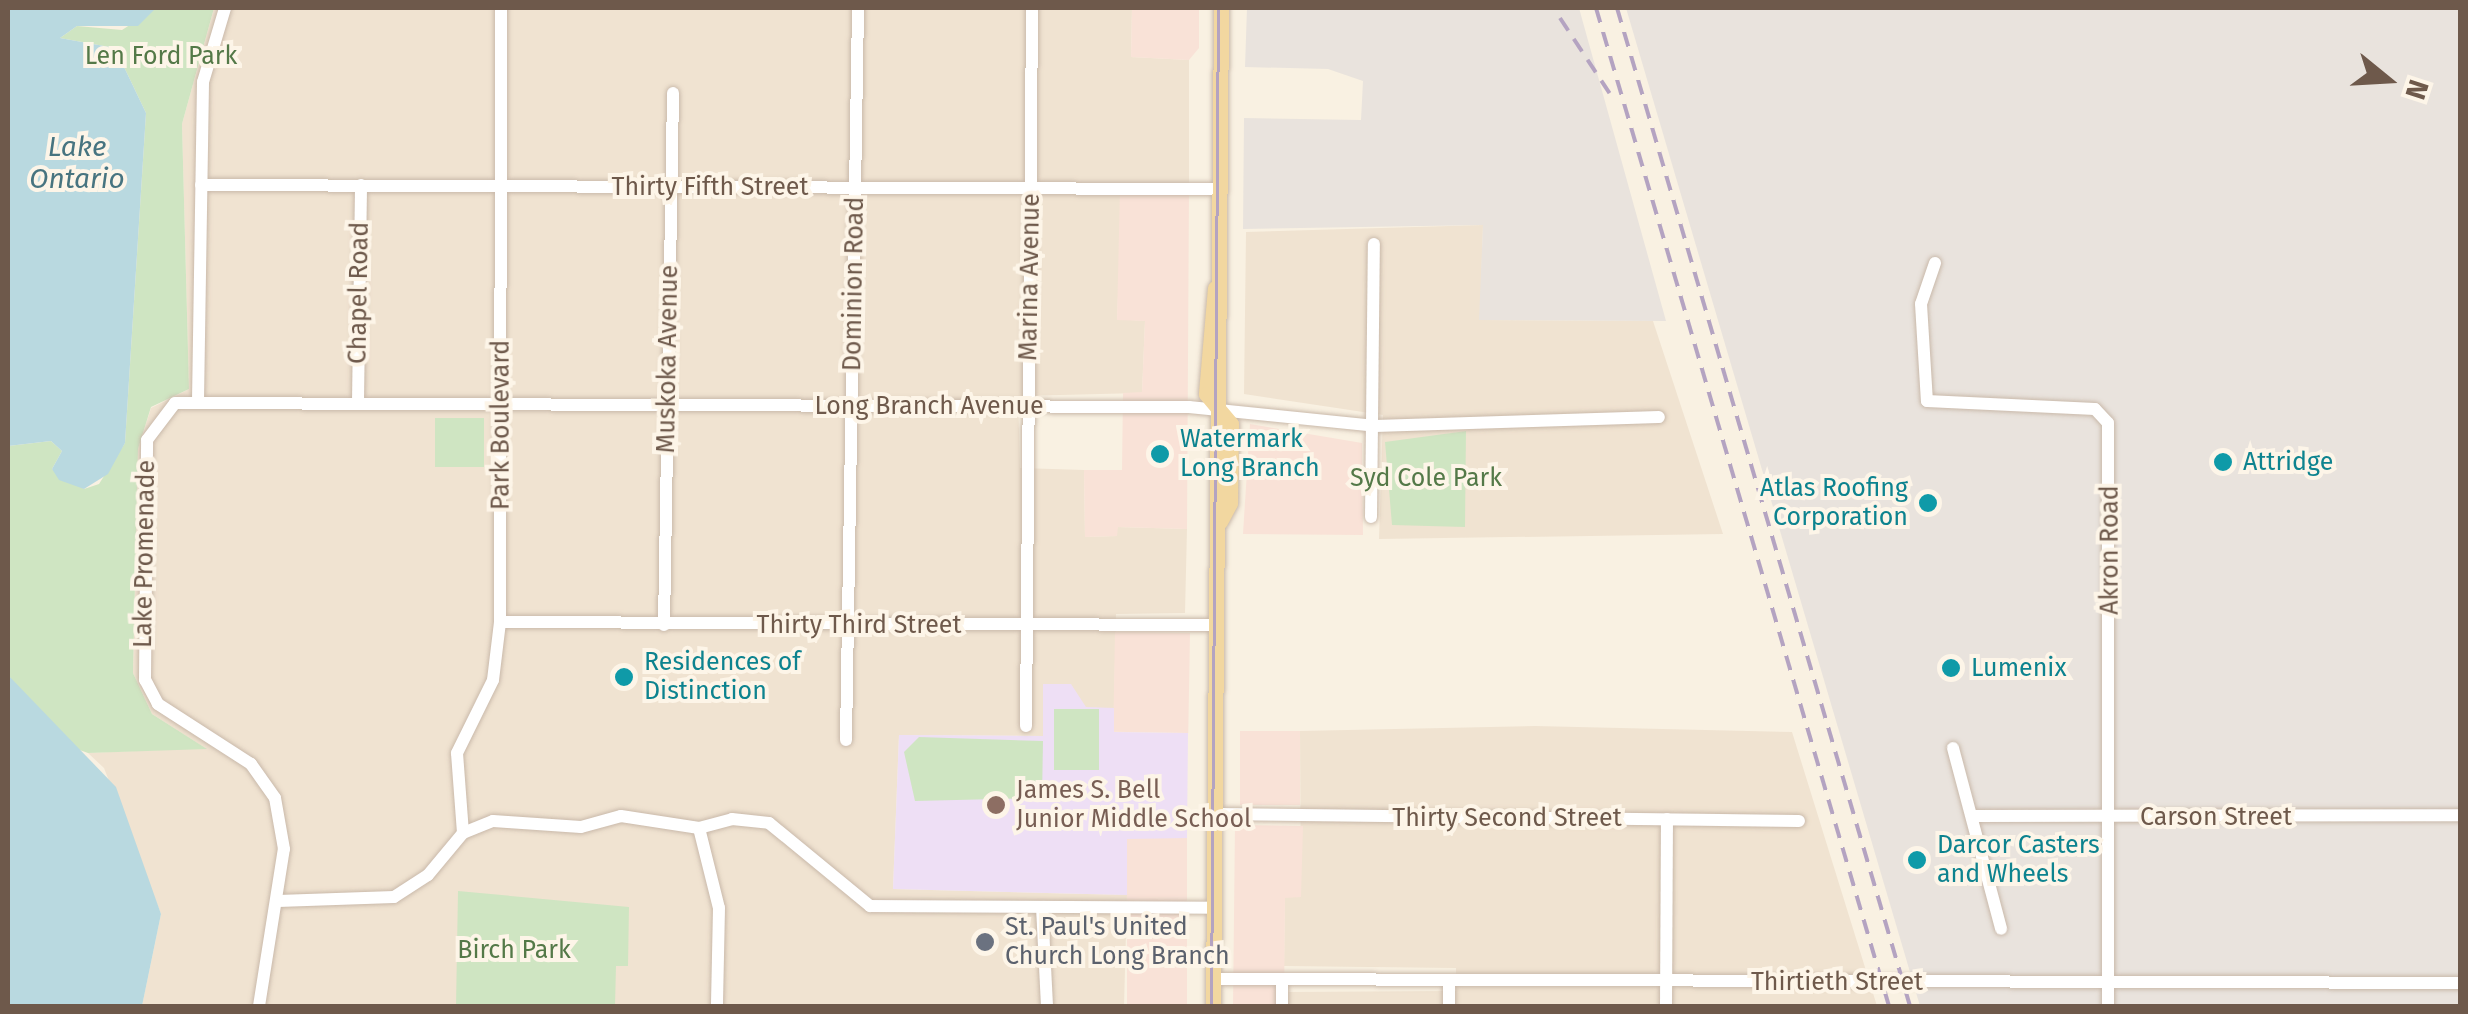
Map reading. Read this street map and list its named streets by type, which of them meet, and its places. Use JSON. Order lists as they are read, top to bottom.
{
  "streets": {
    "street": [
      "Thirty Fifth Street",
      "Marina Avenue",
      "Dominion Road",
      "Chapel Road",
      "Muskoka Avenue",
      "Long Branch Avenue",
      "Park Boulevard",
      "Akron Road",
      "Lake Promenade",
      "Thirty Third Street",
      "Carson Street",
      "Thirty Second Street",
      "Thirtieth Street"
    ]
  },
  "crossings": [
    ["Thirty Fifth Street", "Marina Avenue"],
    ["Thirty Fifth Street", "Dominion Road"],
    ["Thirty Fifth Street", "Chapel Road"],
    ["Thirty Fifth Street", "Muskoka Avenue"],
    ["Thirty Fifth Street", "Park Boulevard"],
    ["Marina Avenue", "Long Branch Avenue"],
    ["Marina Avenue", "Thirty Third Street"],
    ["Dominion Road", "Long Branch Avenue"],
    ["Dominion Road", "Thirty Third Street"],
    ["Chapel Road", "Long Branch Avenue"],
    ["Muskoka Avenue", "Long Branch Avenue"],
    ["Muskoka Avenue", "Thirty Third Street"],
    ["Long Branch Avenue", "Park Boulevard"],
    ["Long Branch Avenue", "Lake Promenade"],
    ["Park Boulevard", "Thirty Third Street"],
    ["Akron Road", "Carson Street"],
    ["Akron Road", "Thirtieth Street"]
  ],
  "water": ["Lake Ontario"],
  "parks": ["Len Ford Park", "Syd Cole Park", "Birch Park"],
  "places": [
    "Watermark Long Branch",
    "Attridge",
    "Atlas Roofing Corporation",
    "Lumenix",
    "Residences of Distinction",
    "James S. Bell Junior Middle School",
    "Darcor Casters and Wheels",
    "St. Paul's United Church Long Branch"
  ],
  "north": "right"
}
